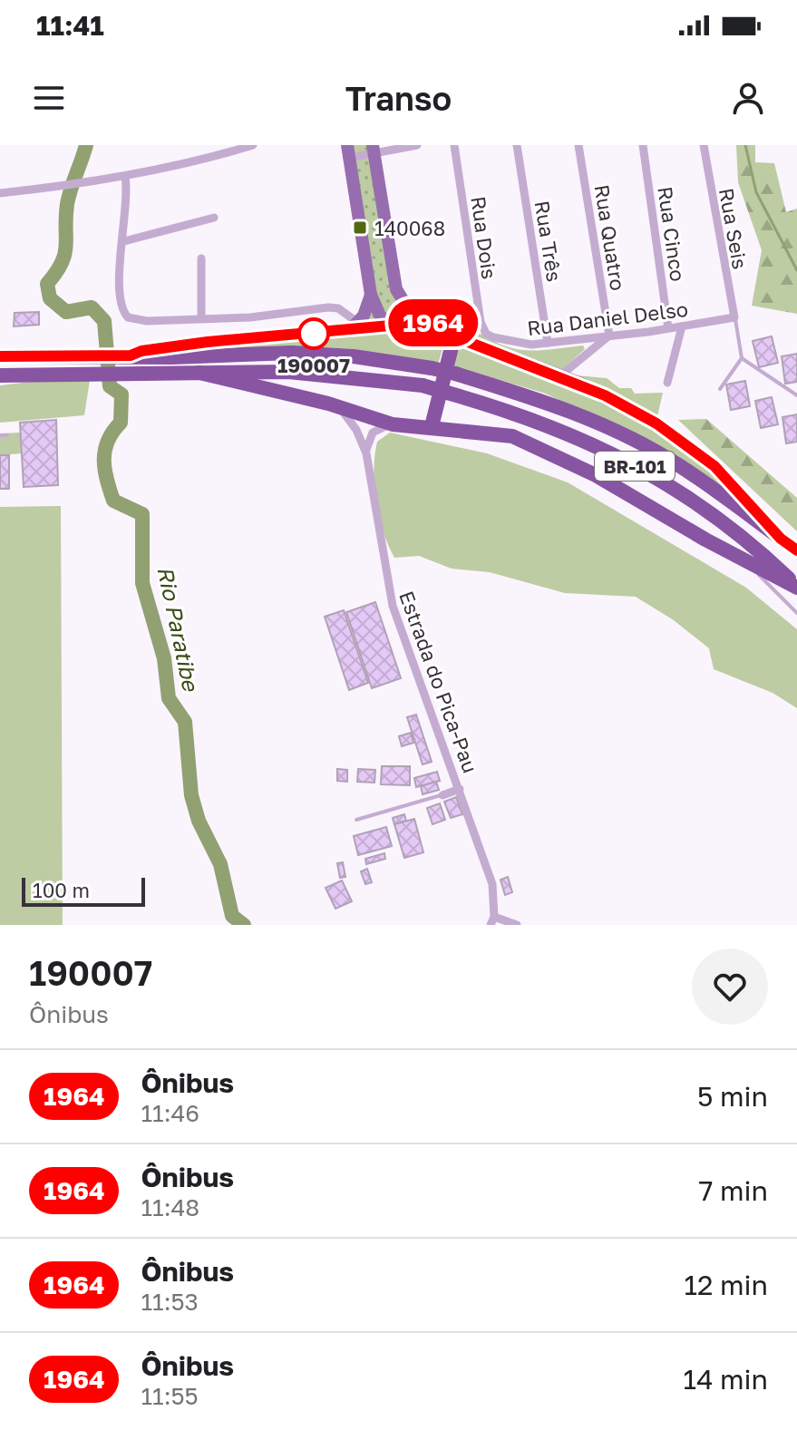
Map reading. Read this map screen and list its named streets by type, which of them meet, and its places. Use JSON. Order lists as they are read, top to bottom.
{
  "streets": {
    "highway": ["BR-101"],
    "street": [
      "Rua Seis",
      "Rua Cinco",
      "Rua Dois",
      "Rua Quatro",
      "Rua Três",
      "Rua Daniel Delso",
      "Estrada do Pica-Pau"
    ]
  },
  "crossings": [
    ["Rua Seis", "Rua Daniel Delso"],
    ["Rua Cinco", "Rua Daniel Delso"],
    ["Rua Dois", "Rua Daniel Delso"],
    ["Rua Quatro", "Rua Daniel Delso"],
    ["Rua Três", "Rua Daniel Delso"]
  ],
  "water": ["Rio Paratibe"],
  "places": {
    "transit": ["140068"],
    "other": ["190007"]
  },
  "lines": ["bus line 1964"],
  "scale_bar": "100 m",
  "page": {
    "status": "11:41",
    "header": "Transo",
    "on_map": "1964",
    "scale": "100 m",
    "heading": ["190007", "Ônibus"],
    "list": [
      {
        "mark": "1964",
        "name": "Ônibus",
        "note": "11:46",
        "value": "5 min"
      },
      {
        "mark": "1964",
        "name": "Ônibus",
        "note": "11:48",
        "value": "7 min"
      },
      {
        "mark": "1964",
        "name": "Ônibus",
        "note": "11:53",
        "value": "12 min"
      },
      {
        "mark": "1964",
        "name": "Ônibus",
        "note": "11:55",
        "value": "14 min"
      }
    ]
  }
}
